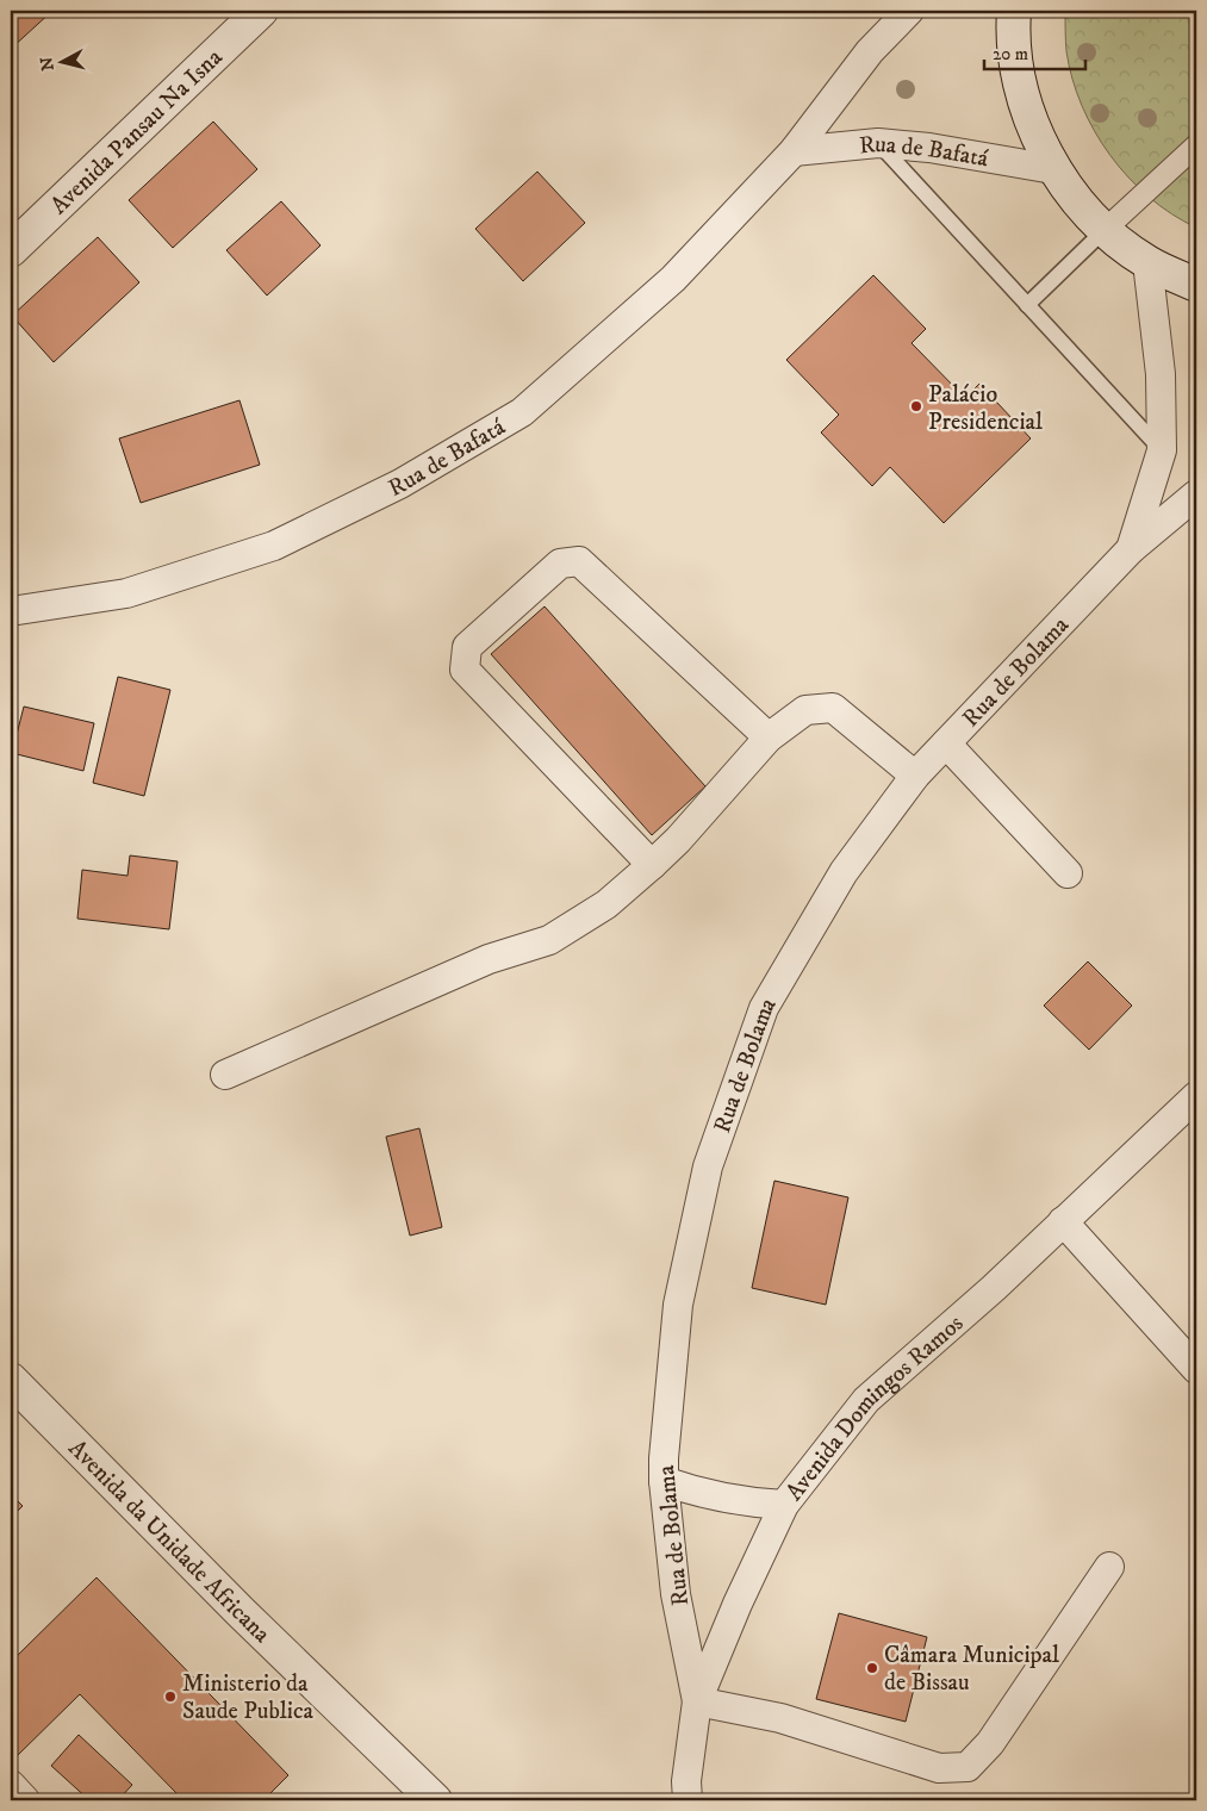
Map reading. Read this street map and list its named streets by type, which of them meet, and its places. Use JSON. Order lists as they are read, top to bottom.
{
  "streets": {
    "street": [
      "Avenida Pansau Na Isna",
      "Rua de Bafatá",
      "Rua de Bolama",
      "Avenida Domingos Ramos",
      "Avenida da Unidade Africana"
    ]
  },
  "crossings": [
    ["Rua de Bolama", "Avenida Domingos Ramos"]
  ],
  "places": ["Palácio Presidencial", "Câmara Municipal de Bissau", "Ministerio da Saude Publica"],
  "scale_bar": "20 m",
  "north": "left"
}
